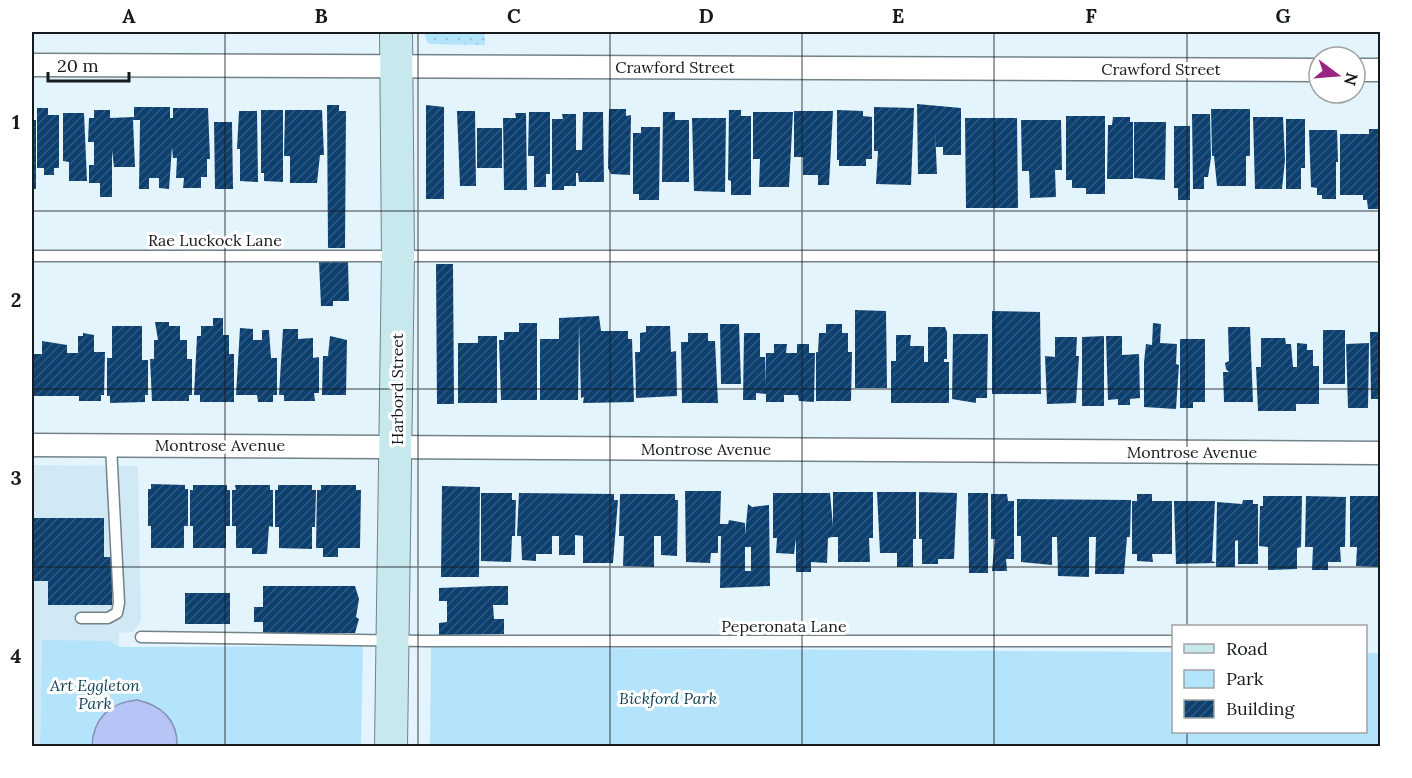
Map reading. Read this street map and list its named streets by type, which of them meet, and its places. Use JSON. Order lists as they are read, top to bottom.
{
  "streets": {
    "street": ["Crawford Street", "Harbord Street", "Montrose Avenue"],
    "lane": ["Rae Luckock Lane", "Peperonata Lane"]
  },
  "crossings": [
    ["Crawford Street", "Harbord Street"],
    ["Rae Luckock Lane", "Harbord Street"],
    ["Harbord Street", "Montrose Avenue"],
    ["Harbord Street", "Peperonata Lane"]
  ],
  "parks": ["Art Eggleton Park", "Bickford Park"],
  "legend": ["Road", "Park", "Building"],
  "scale_bar": "20 m",
  "north": "right",
  "grid": {
    "columns": [
      "A",
      "B",
      "C",
      "D",
      "E",
      "F",
      "G"
    ],
    "rows": [
      "1",
      "2",
      "3",
      "4"
    ]
  }
}
